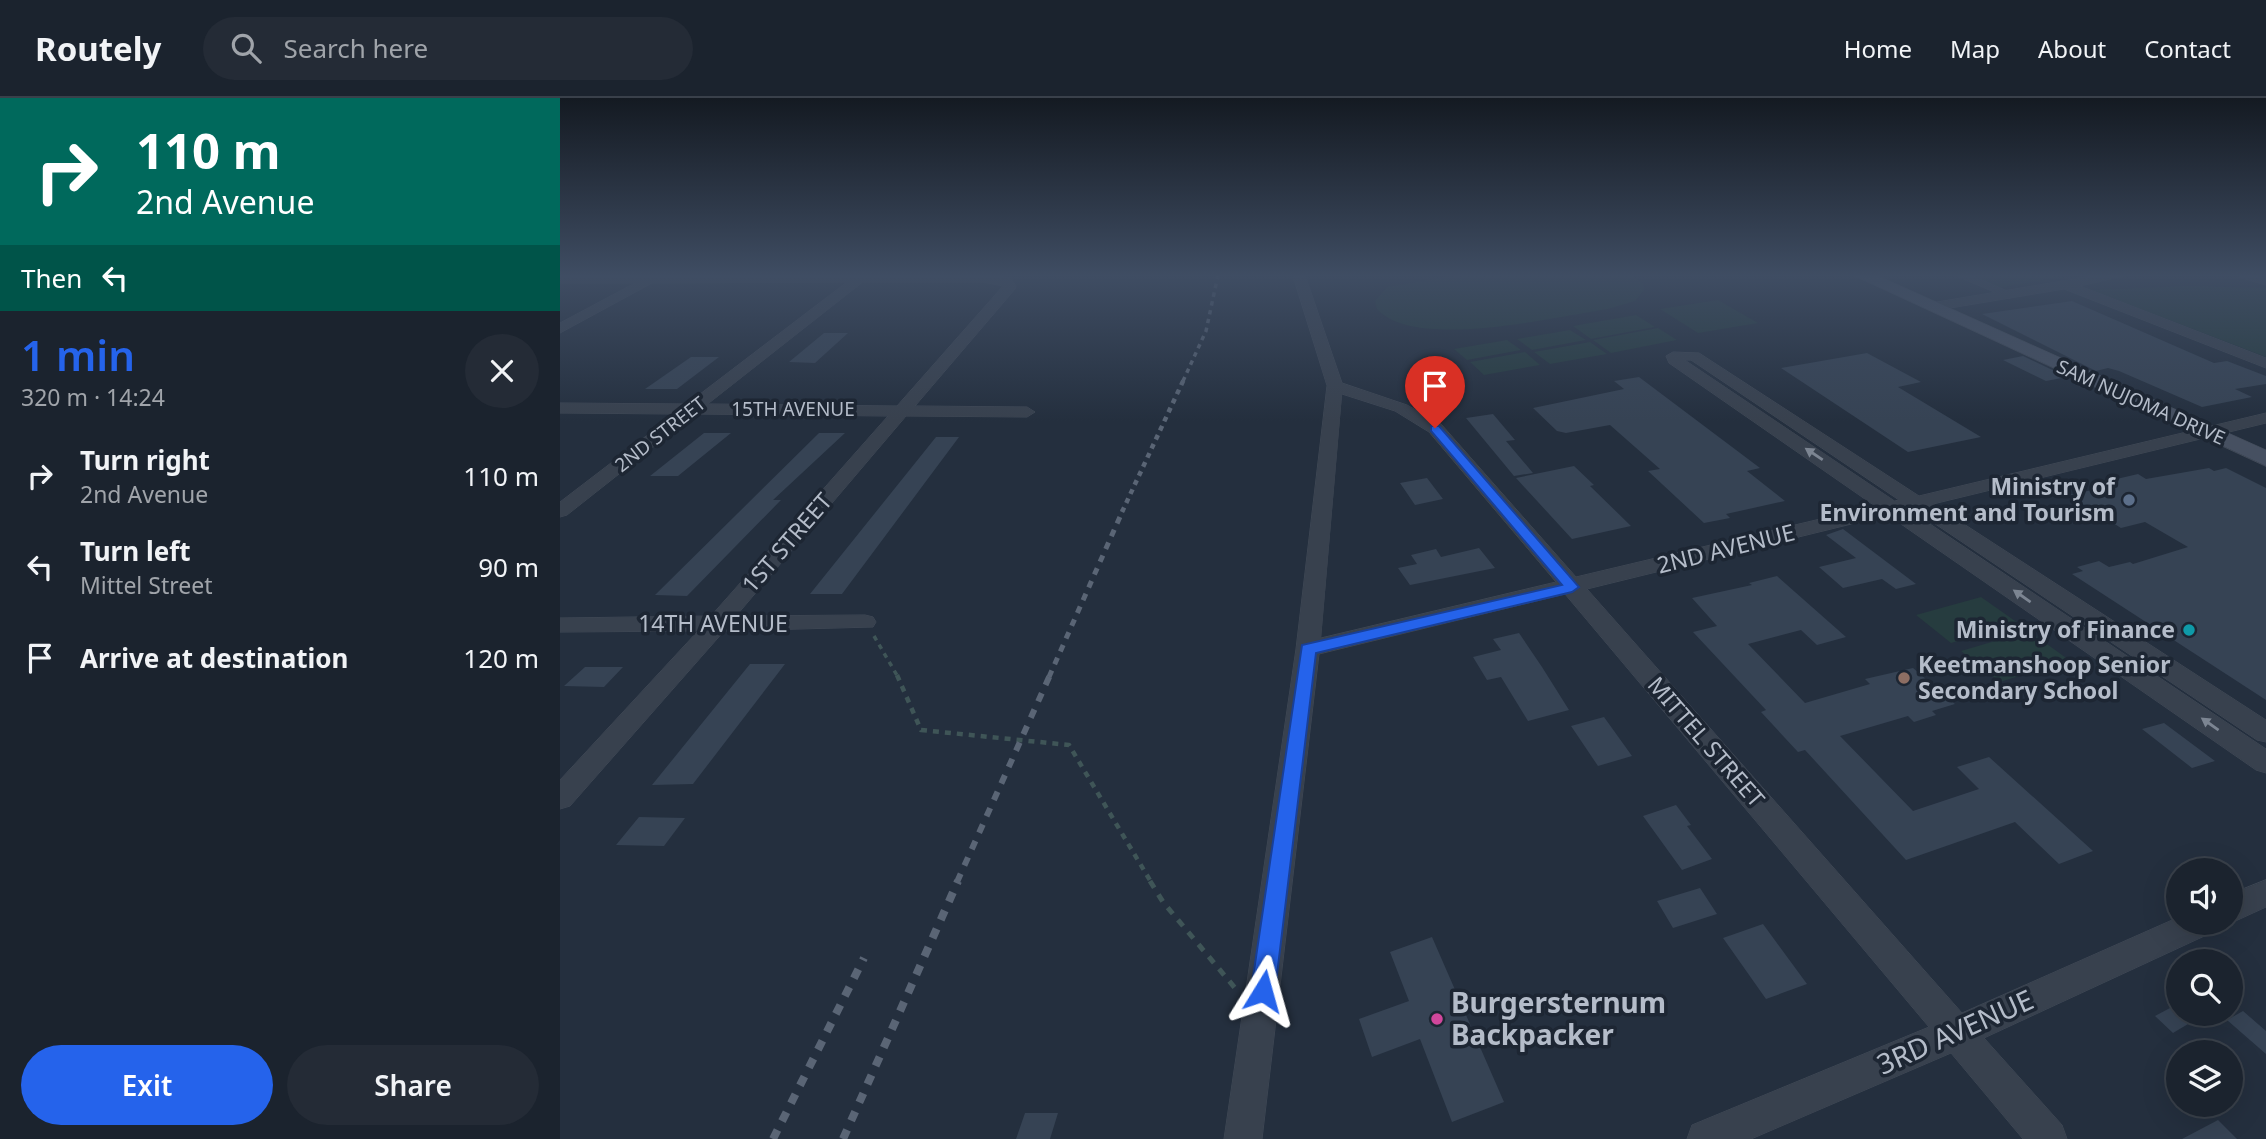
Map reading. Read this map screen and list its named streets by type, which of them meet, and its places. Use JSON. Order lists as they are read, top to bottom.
{
  "streets": {
    "main road": ["SAM NUJOMA DRIVE"],
    "street": [
      "15TH AVENUE",
      "2ND STREET",
      "1ST STREET",
      "2ND AVENUE",
      "14TH AVENUE",
      "MITTEL STREET",
      "3RD AVENUE"
    ]
  },
  "crossings": [
    ["SAM NUJOMA DRIVE", "2ND AVENUE"],
    ["15TH AVENUE", "2ND STREET"],
    ["15TH AVENUE", "1ST STREET"],
    ["1ST STREET", "14TH AVENUE"],
    ["2ND AVENUE", "MITTEL STREET"],
    ["MITTEL STREET", "3RD AVENUE"]
  ],
  "places": [
    "Ministry of Environment and Tourism",
    "Ministry of Finance",
    "Keetmanshoop Senior Secondary School",
    "Burgersternum Backpacker"
  ],
  "page": {
    "header": "Routely",
    "search": "Search here",
    "nav": [
      "Home",
      "Map",
      "About",
      "Contact"
    ],
    "turn": ["110 m", "2nd Avenue"],
    "then": "Then",
    "heading": ["1 min", "320 m · 14:24"],
    "list": [
      {
        "name": "Turn right",
        "note": "2nd Avenue",
        "value": "110 m"
      },
      {
        "name": "Turn left",
        "note": "Mittel Street",
        "value": "90 m"
      },
      {
        "name": "Arrive at destination",
        "value": "120 m"
      }
    ],
    "buttons": ["Exit", "Share"]
  }
}
